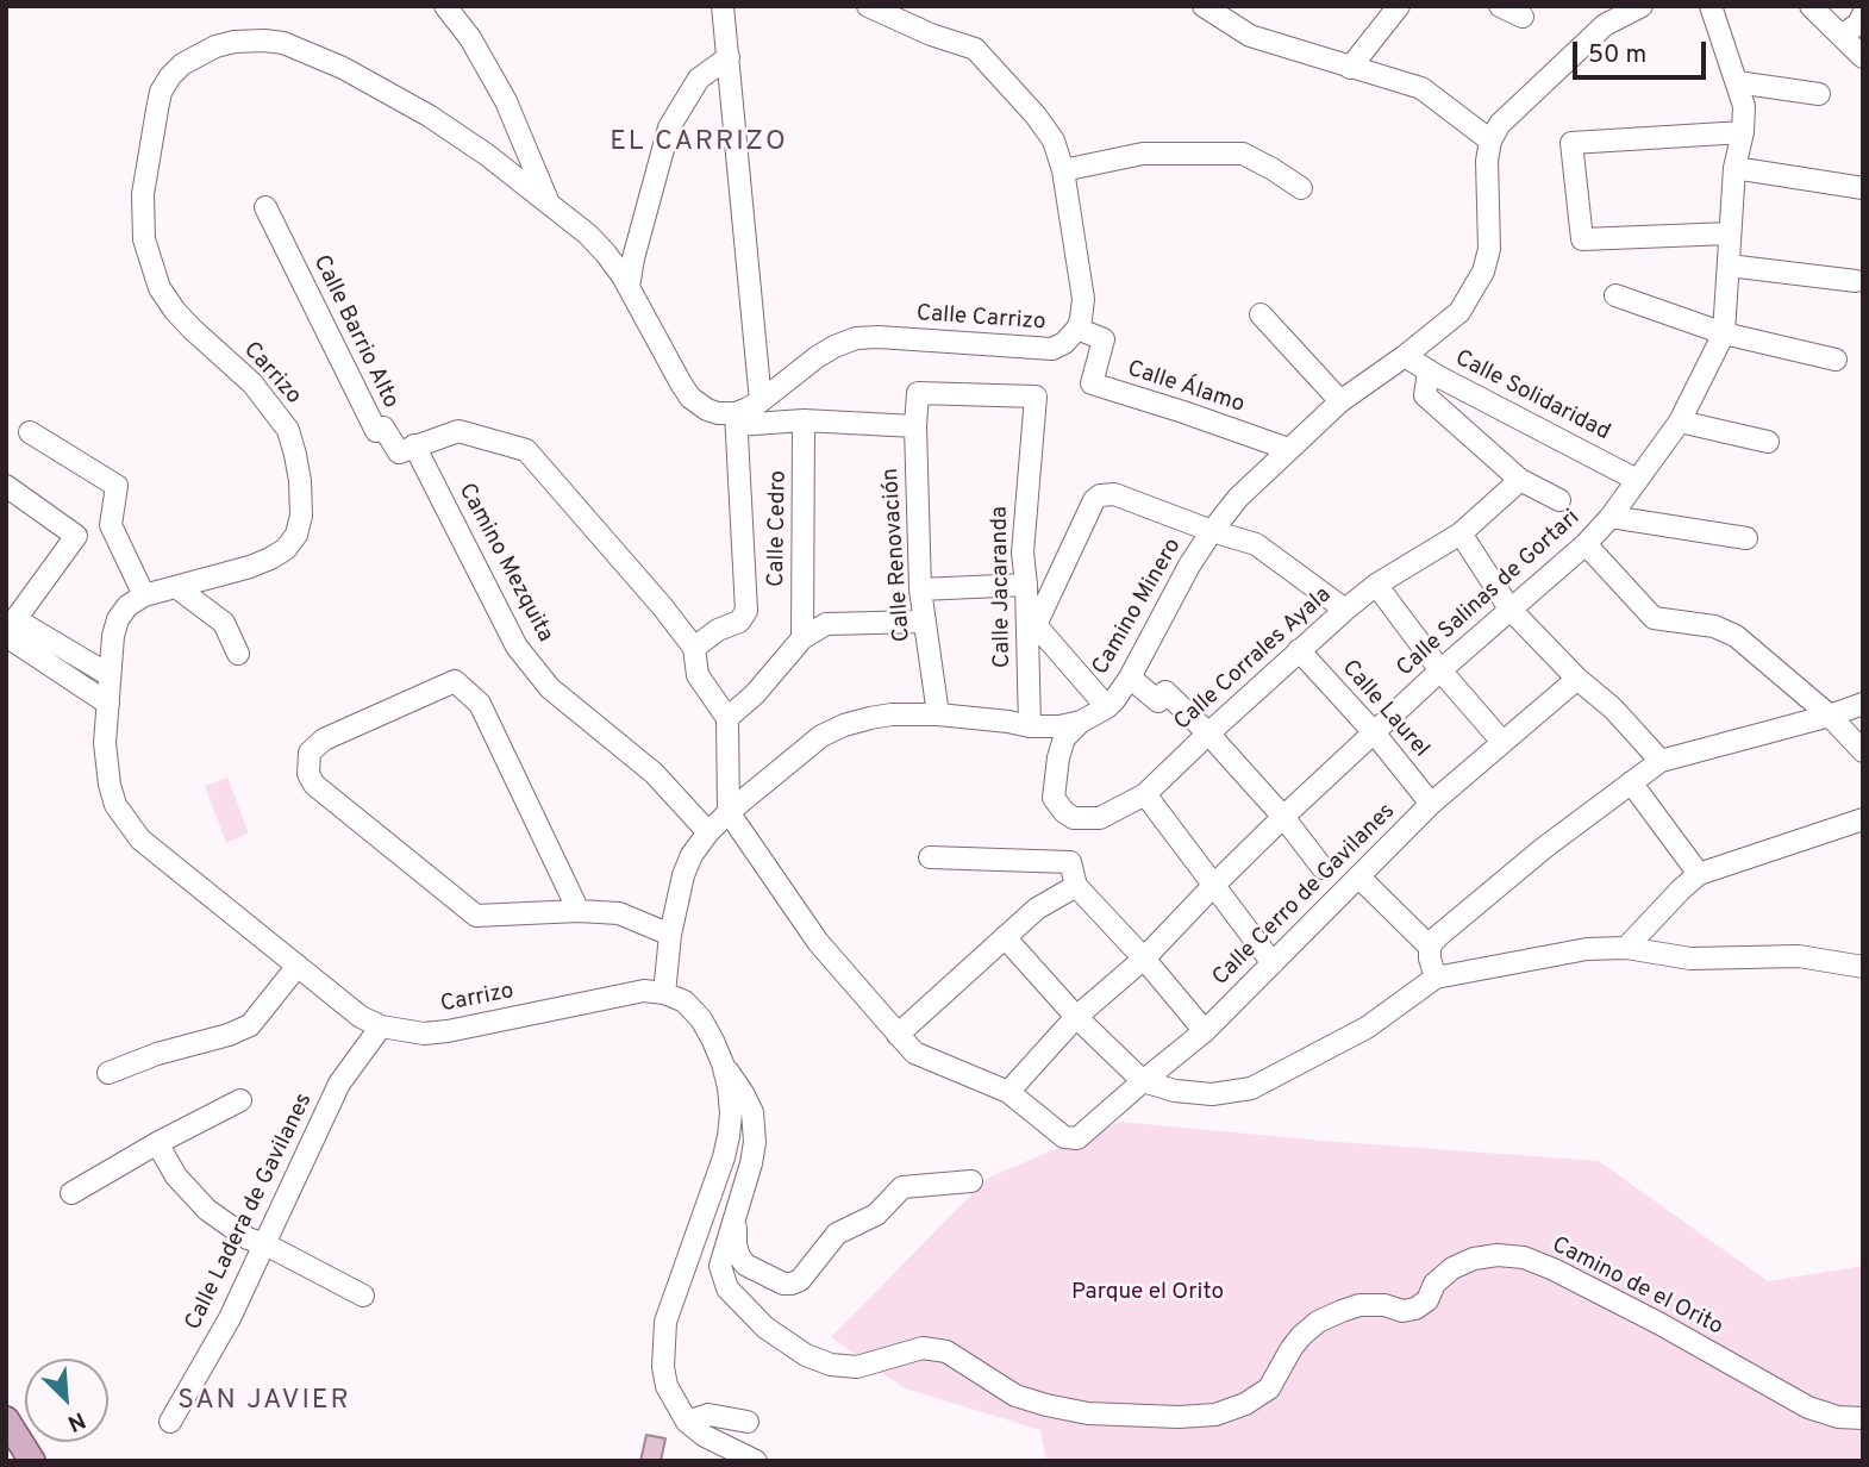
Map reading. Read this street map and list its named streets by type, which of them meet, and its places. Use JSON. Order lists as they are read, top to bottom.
{
  "streets": {
    "street": [
      "Calle Carrizo",
      "Calle Barrio Alto",
      "Carrizo",
      "Calle Álamo",
      "Calle Solidaridad",
      "Calle Cedro",
      "Calle Renovación",
      "Camino Mezquita",
      "Calle Jacaranda",
      "Calle Salinas de Gortari",
      "Camino Minero",
      "Calle Corrales Ayala",
      "Calle Laurel",
      "Calle Cerro de Gavilanes",
      "Calle Ladera de Gavilanes",
      "Camino de el Orito"
    ]
  },
  "crossings": [
    ["Calle Carrizo", "Carrizo"],
    ["Calle Carrizo", "Calle Álamo"],
    ["Calle Carrizo", "Calle Cedro"],
    ["Calle Barrio Alto", "Camino Mezquita"],
    ["Carrizo", "Calle Cedro"],
    ["Carrizo", "Calle Renovación"],
    ["Carrizo", "Camino Minero"],
    ["Carrizo", "Calle Ladera de Gavilanes"],
    ["Calle Álamo", "Camino Minero"],
    ["Calle Solidaridad", "Calle Salinas de Gortari"],
    ["Calle Solidaridad", "Camino Minero"],
    ["Calle Renovación", "Calle Jacaranda"],
    ["Calle Renovación", "Camino Minero"],
    ["Camino Mezquita", "Camino Minero"],
    ["Calle Jacaranda", "Camino Minero"],
    ["Calle Salinas de Gortari", "Calle Laurel"],
    ["Calle Salinas de Gortari", "Calle Cerro de Gavilanes"],
    ["Camino Minero", "Calle Corrales Ayala"],
    ["Calle Corrales Ayala", "Calle Laurel"],
    ["Calle Laurel", "Calle Cerro de Gavilanes"]
  ],
  "districts": ["EL CARRIZO", "SAN JAVIER"],
  "parks": ["Parque el Orito"],
  "scale_bar": "50 m",
  "north": "bottom right"
}
